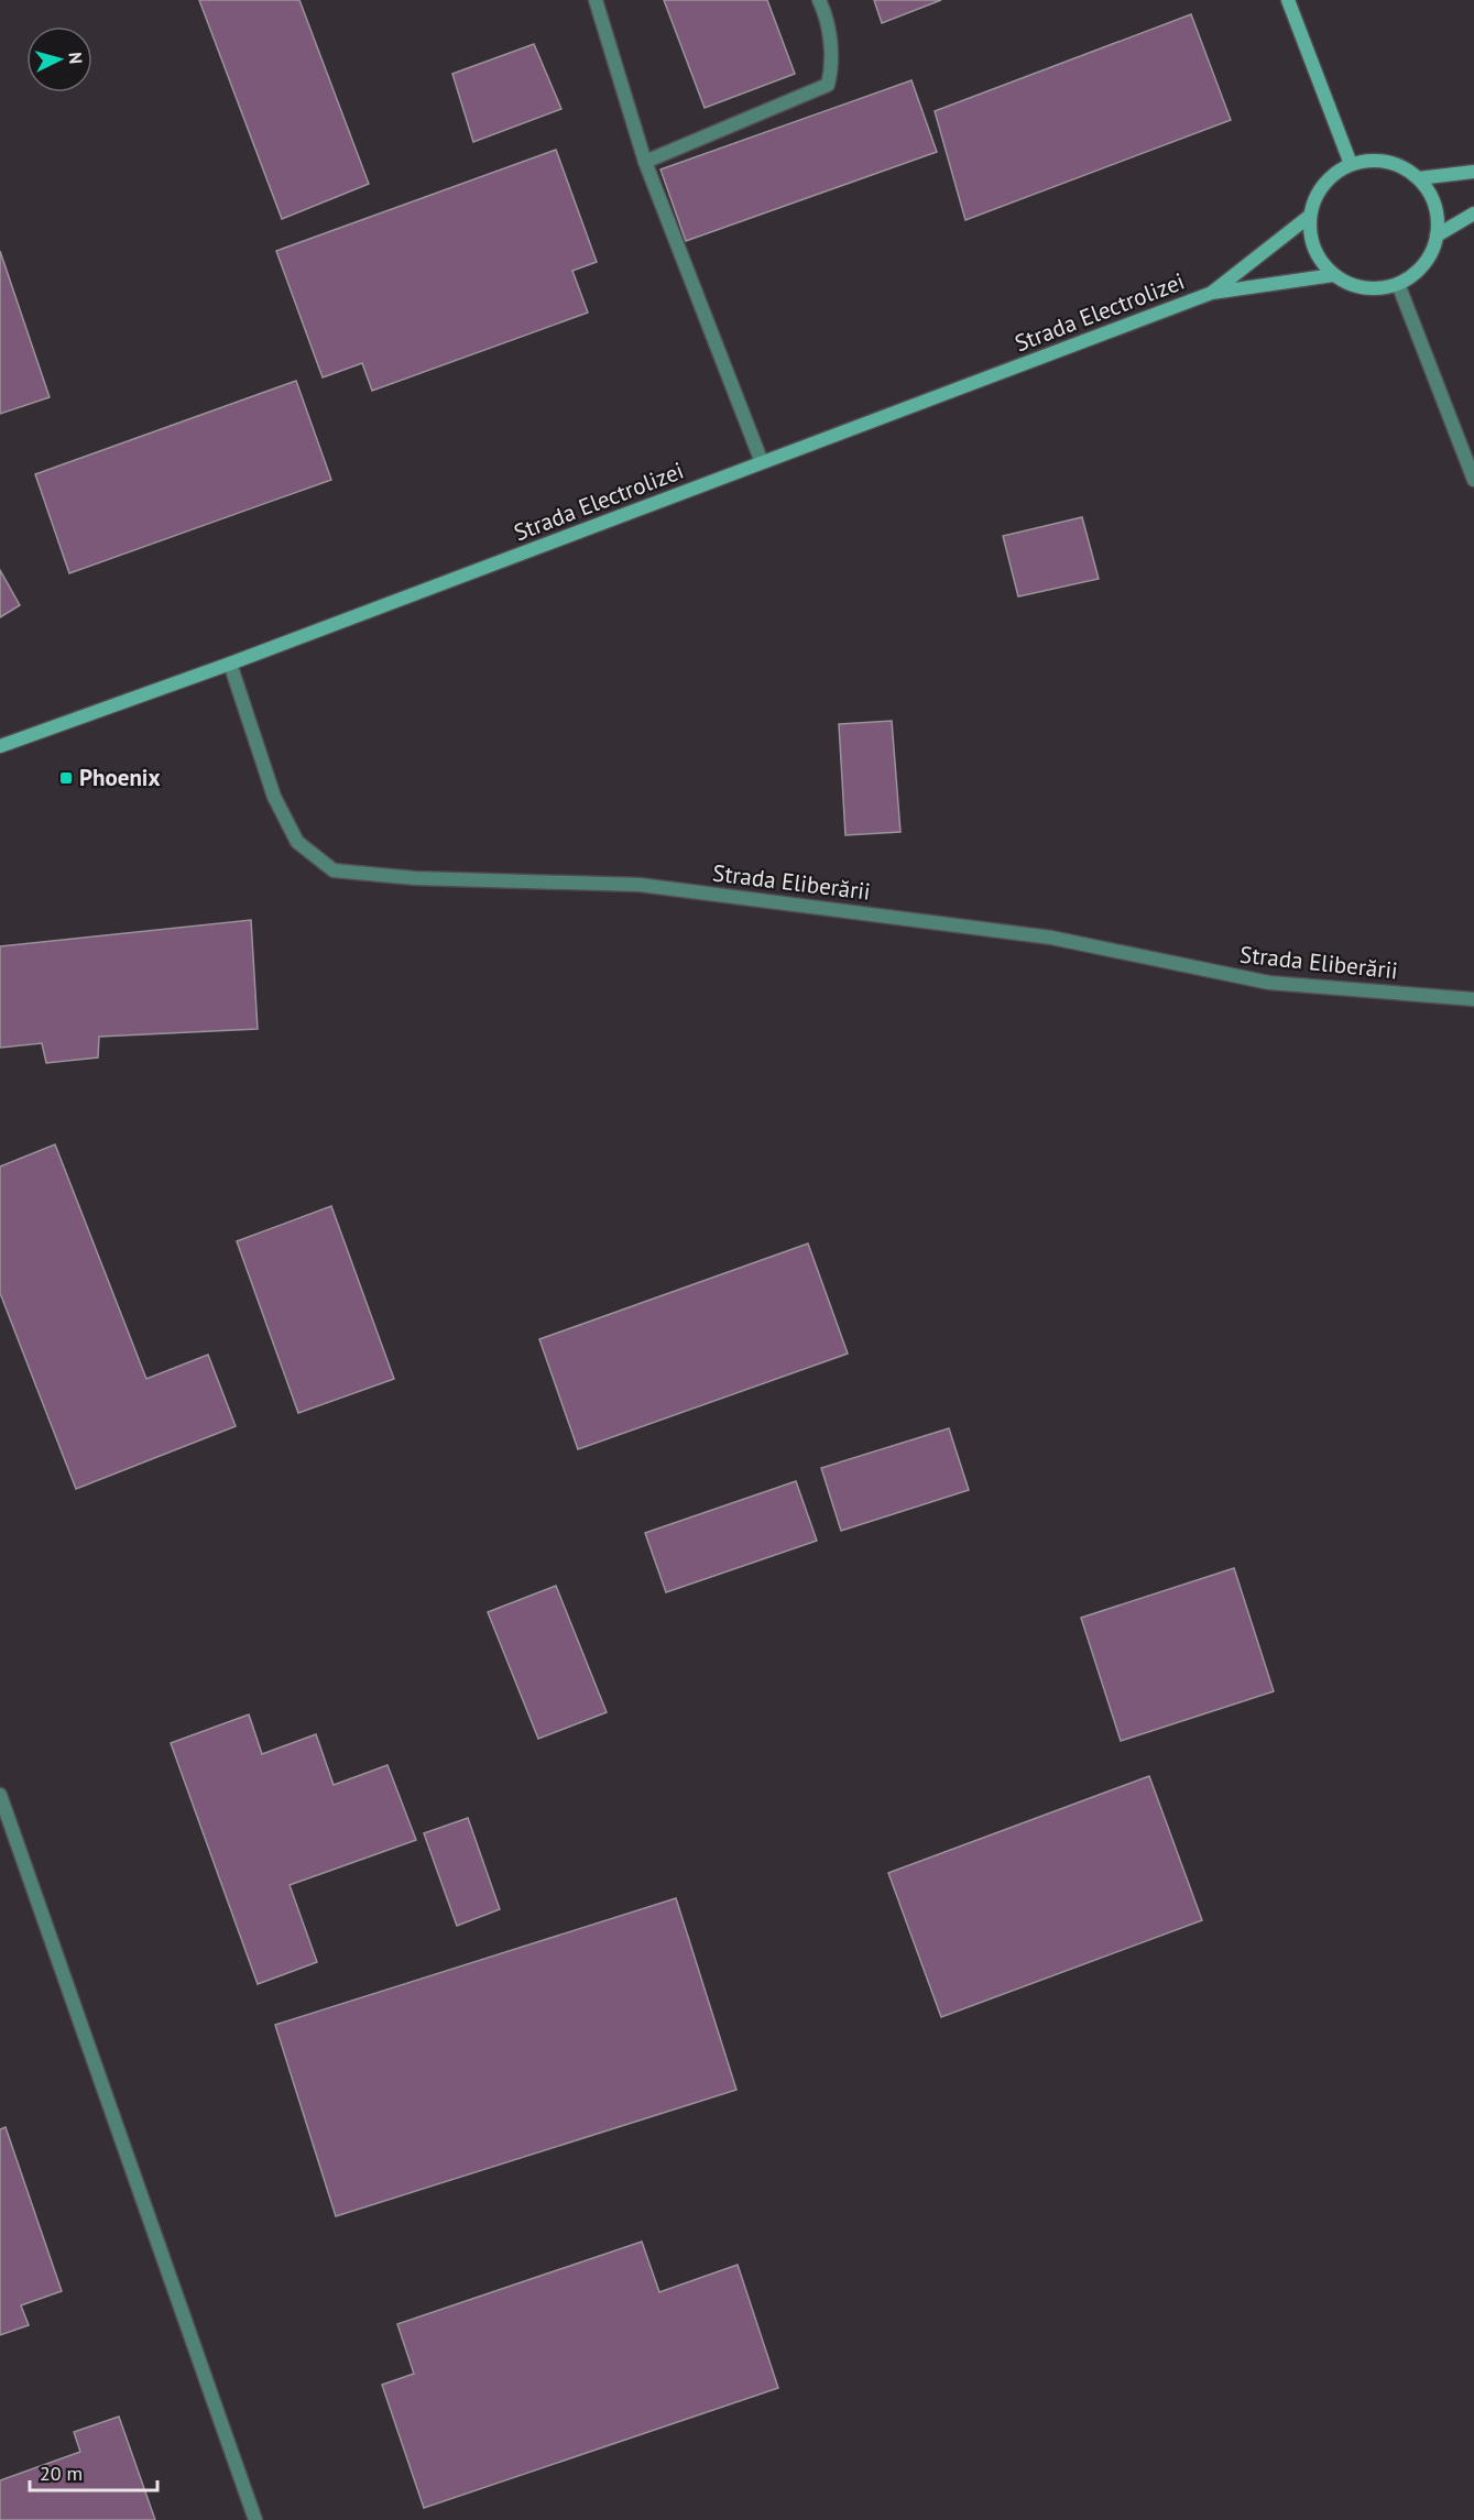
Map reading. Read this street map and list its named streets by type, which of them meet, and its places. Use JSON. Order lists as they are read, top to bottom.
{
  "streets": {
    "street": ["Strada Electrolizei", "Strada Eliberării"]
  },
  "crossings": [
    ["Strada Electrolizei", "Strada Eliberării"]
  ],
  "places": {
    "transit": ["Phoenix"]
  },
  "scale_bar": "20 m",
  "north": "right"
}
